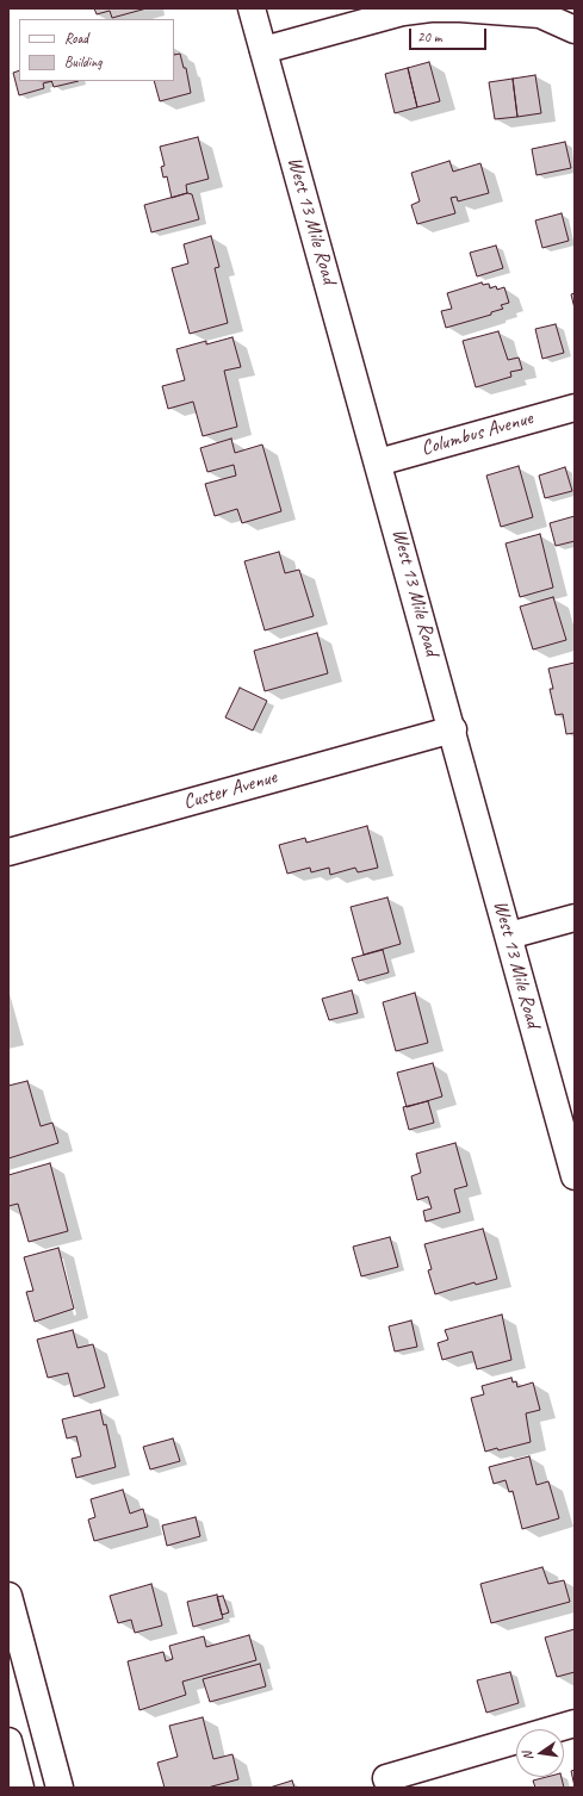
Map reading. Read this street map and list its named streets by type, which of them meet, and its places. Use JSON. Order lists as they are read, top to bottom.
{
  "streets": {
    "street": ["West 13 Mile Road", "Columbus Avenue", "Custer Avenue"]
  },
  "crossings": [
    ["West 13 Mile Road", "Columbus Avenue"],
    ["West 13 Mile Road", "Custer Avenue"]
  ],
  "legend": ["Road", "Building"],
  "scale_bar": "20 m",
  "north": "left"
}
